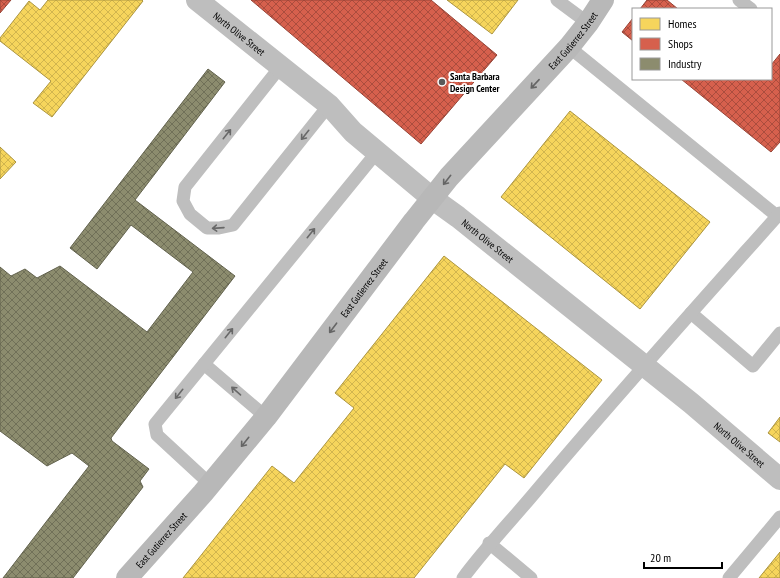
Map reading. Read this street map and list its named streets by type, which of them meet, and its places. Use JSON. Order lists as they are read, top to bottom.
{
  "streets": {
    "street": ["North Olive Street", "East Gutierrez Street"]
  },
  "crossings": [
    ["North Olive Street", "East Gutierrez Street"]
  ],
  "one_way": ["East Gutierrez Street"],
  "places": ["Santa Barbara Design Center"],
  "legend": ["Homes", "Shops", "Industry"],
  "scale_bar": "20 m"
}
